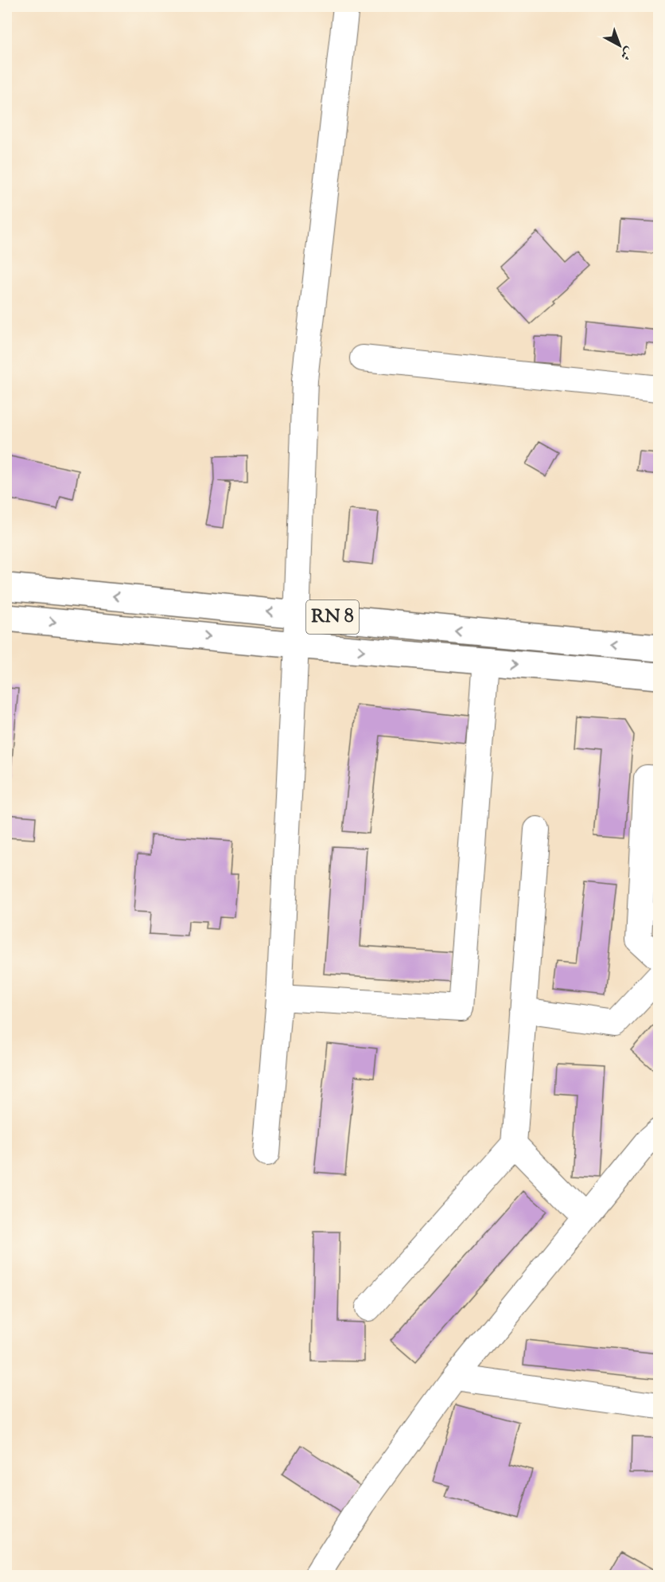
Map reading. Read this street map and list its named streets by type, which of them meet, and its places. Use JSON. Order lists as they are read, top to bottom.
{
  "streets": {
    "main road": ["RN 8"]
  },
  "north": "bottom right"
}
